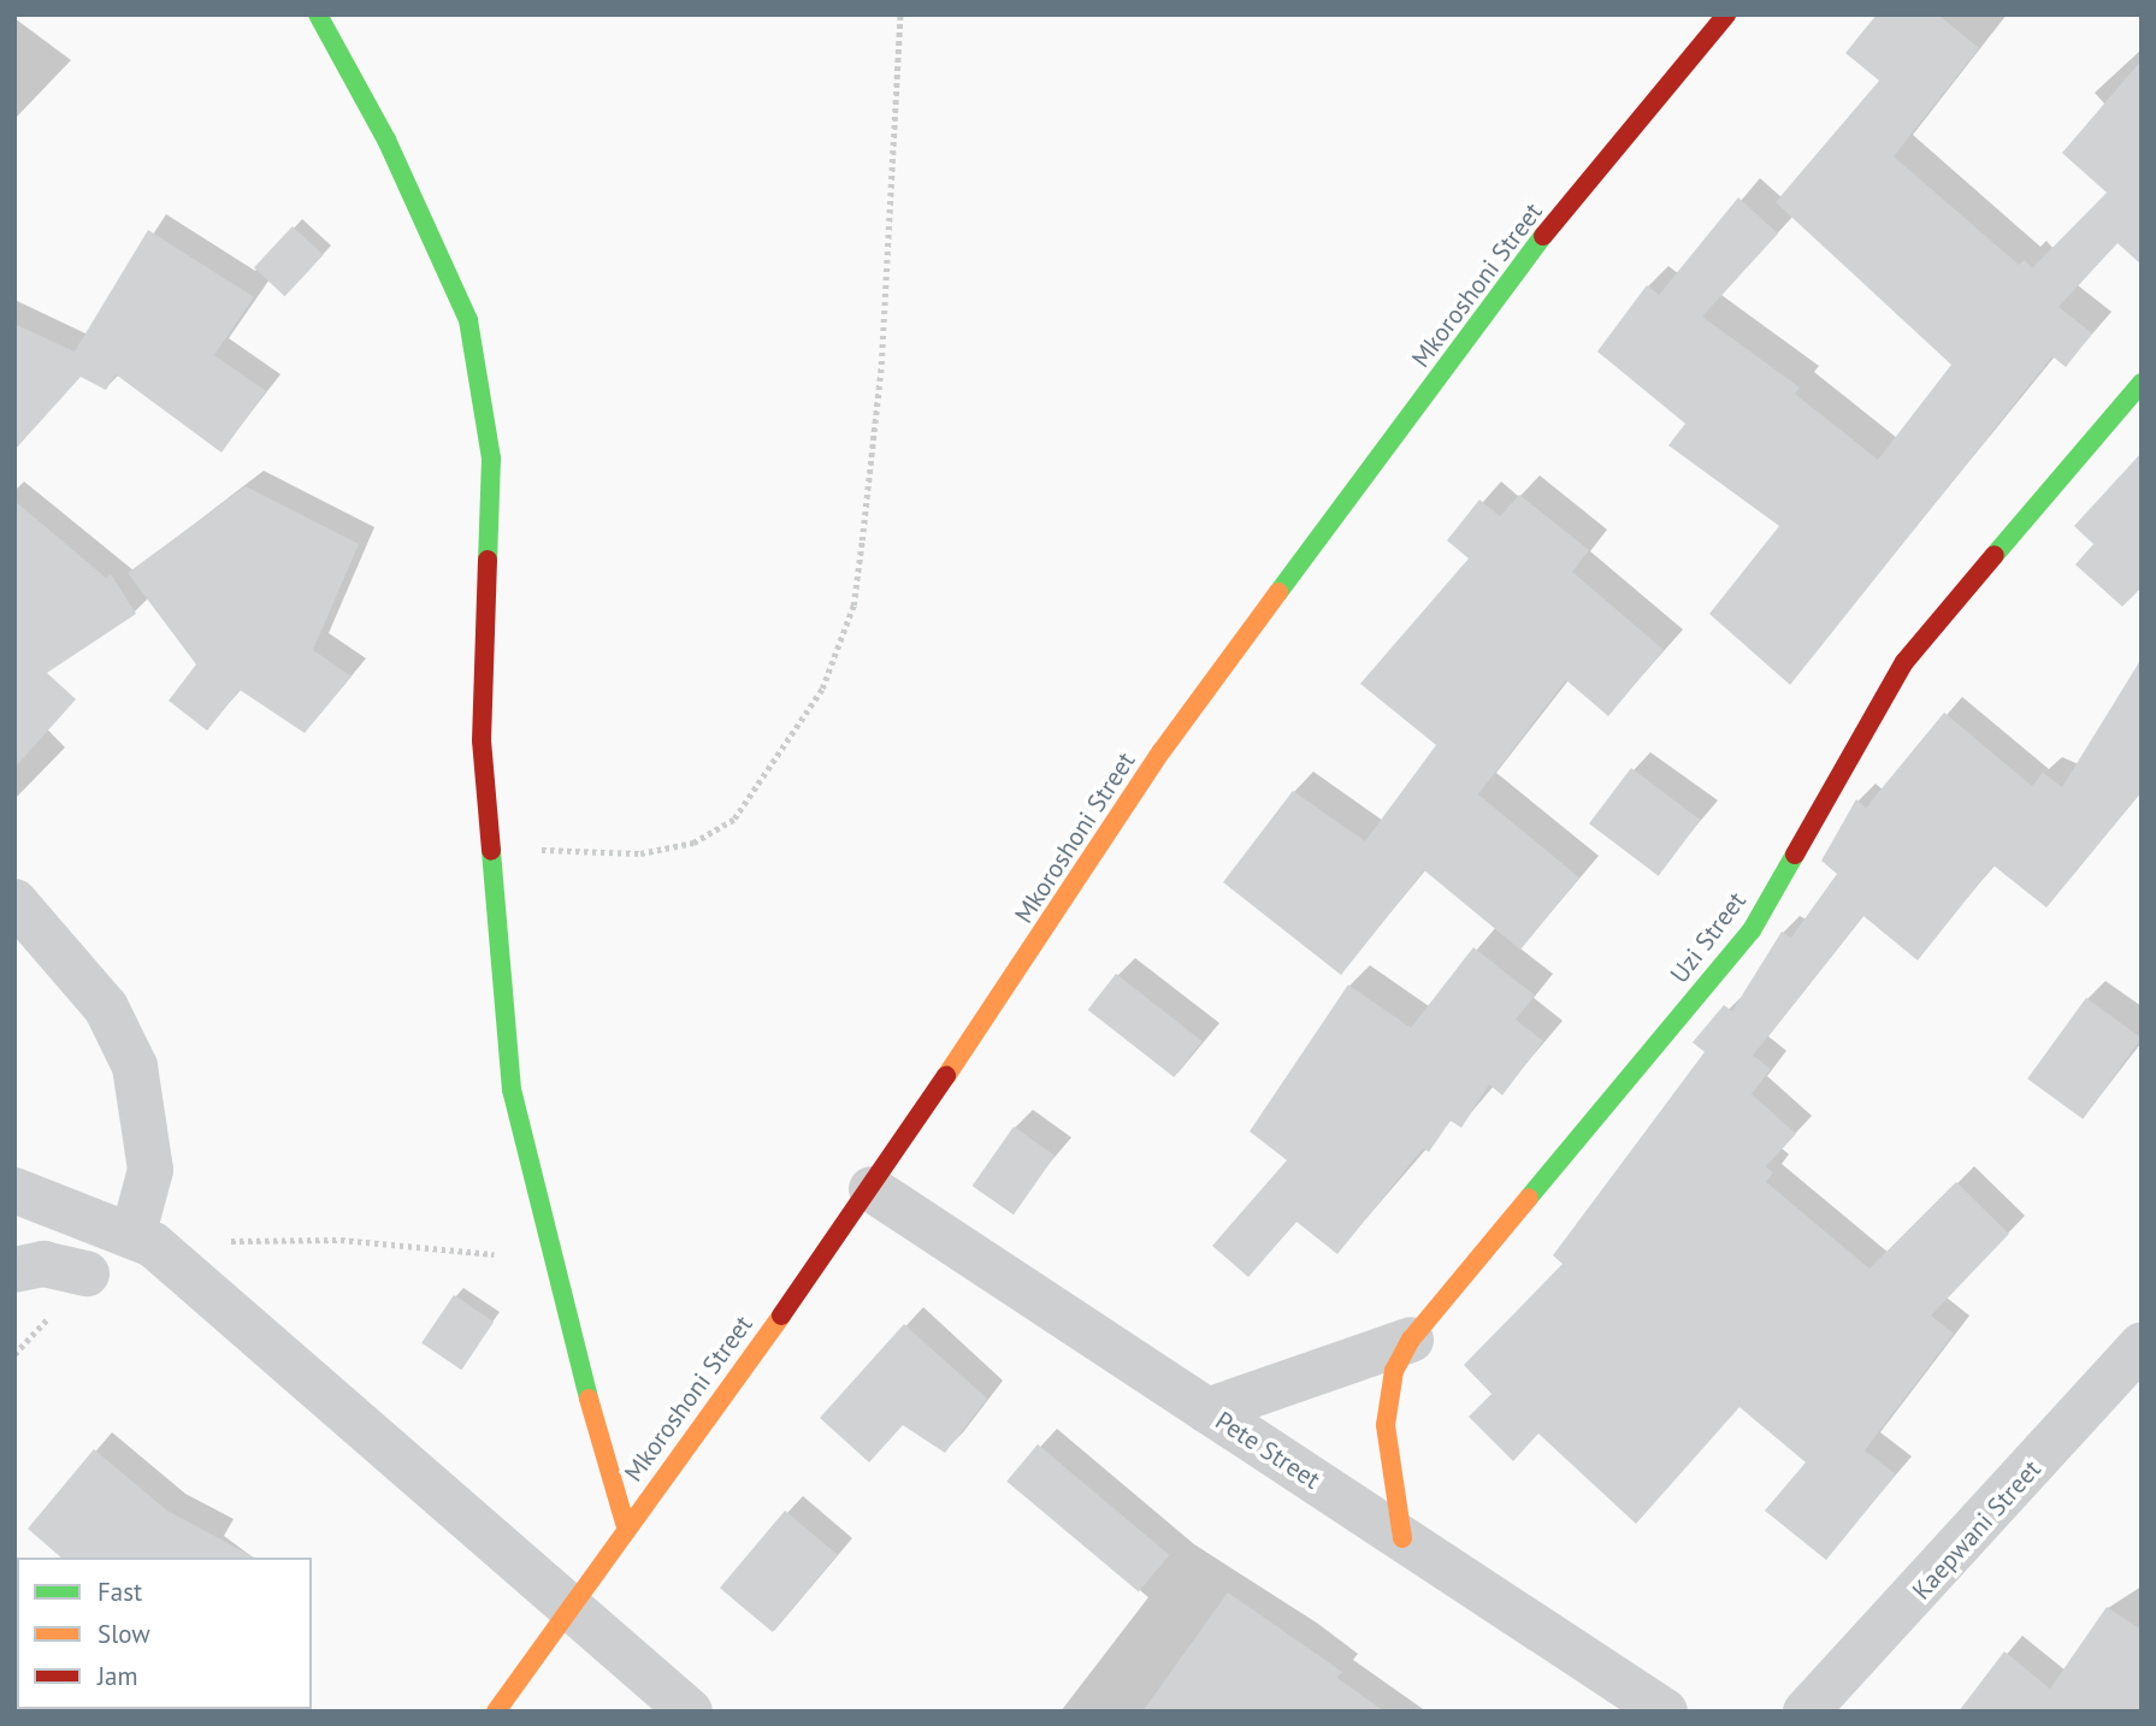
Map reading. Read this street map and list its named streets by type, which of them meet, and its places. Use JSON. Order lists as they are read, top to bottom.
{
  "streets": {
    "street": [
      "Mkoroshoni Street",
      "Uzi Street",
      "Pete Street",
      "Kaepwani Street"
    ]
  },
  "crossings": [
    ["Mkoroshoni Street", "Pete Street"],
    ["Uzi Street", "Pete Street"]
  ],
  "legend": ["Fast", "Slow", "Jam"]
}
